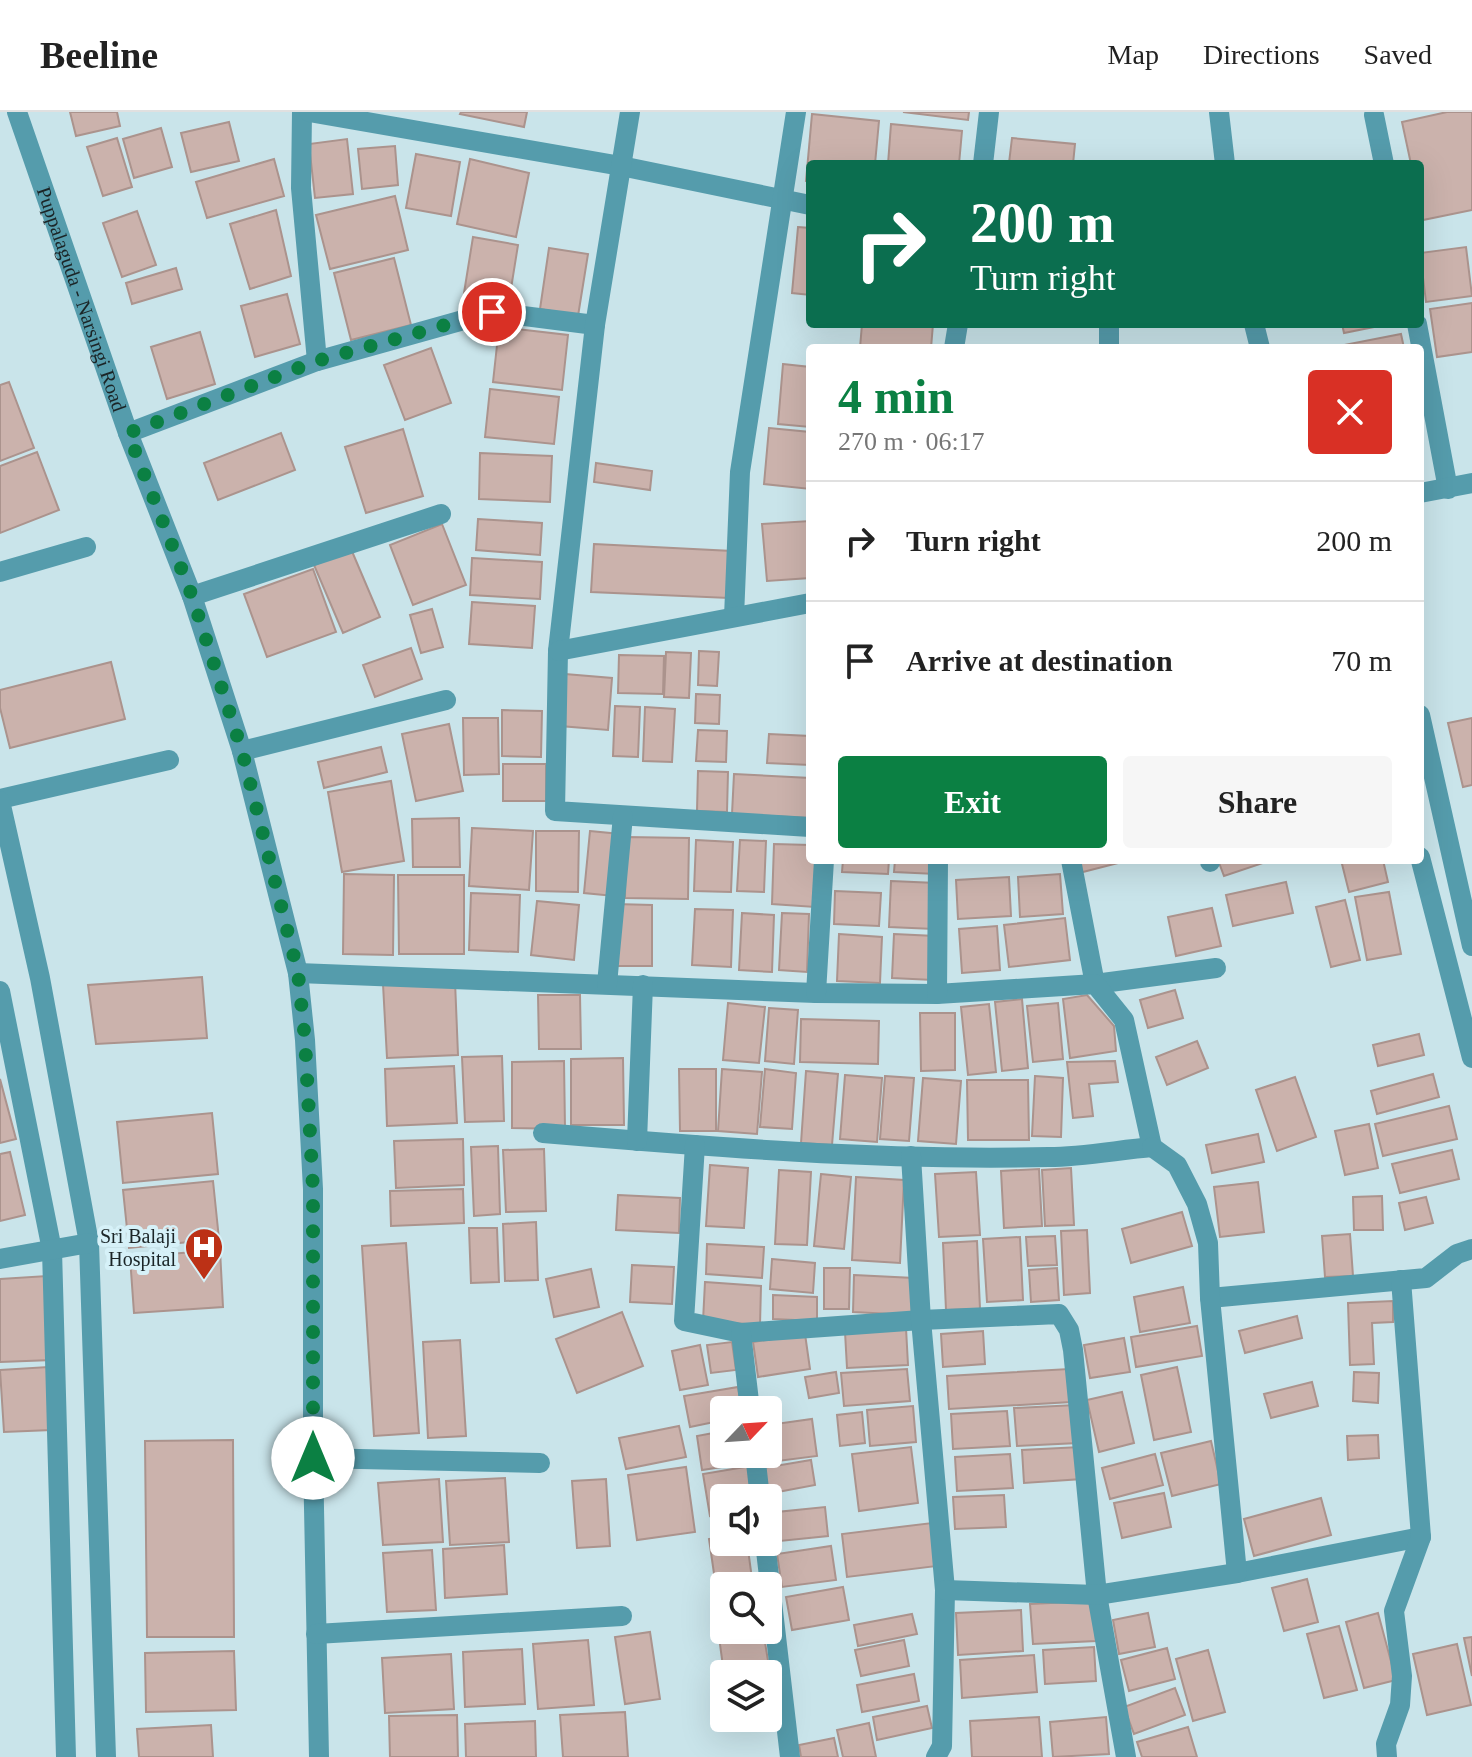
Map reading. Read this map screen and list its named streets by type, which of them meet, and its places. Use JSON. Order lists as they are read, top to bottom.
{
  "streets": {
    "street": ["Puppalaguda - Narsingi Road"]
  },
  "places": {
    "hospital": ["Sri Balaji Hospital"]
  },
  "north": "top right",
  "page": {
    "header": "Beeline",
    "nav": ["Map", "Directions", "Saved"],
    "turn": ["200 m", "Turn right"],
    "heading": ["4 min", "270 m · 06:17"],
    "list": [
      {
        "name": "Turn right",
        "value": "200 m"
      },
      {
        "name": "Arrive at destination",
        "value": "70 m"
      }
    ],
    "buttons": ["Exit", "Share"]
  }
}
